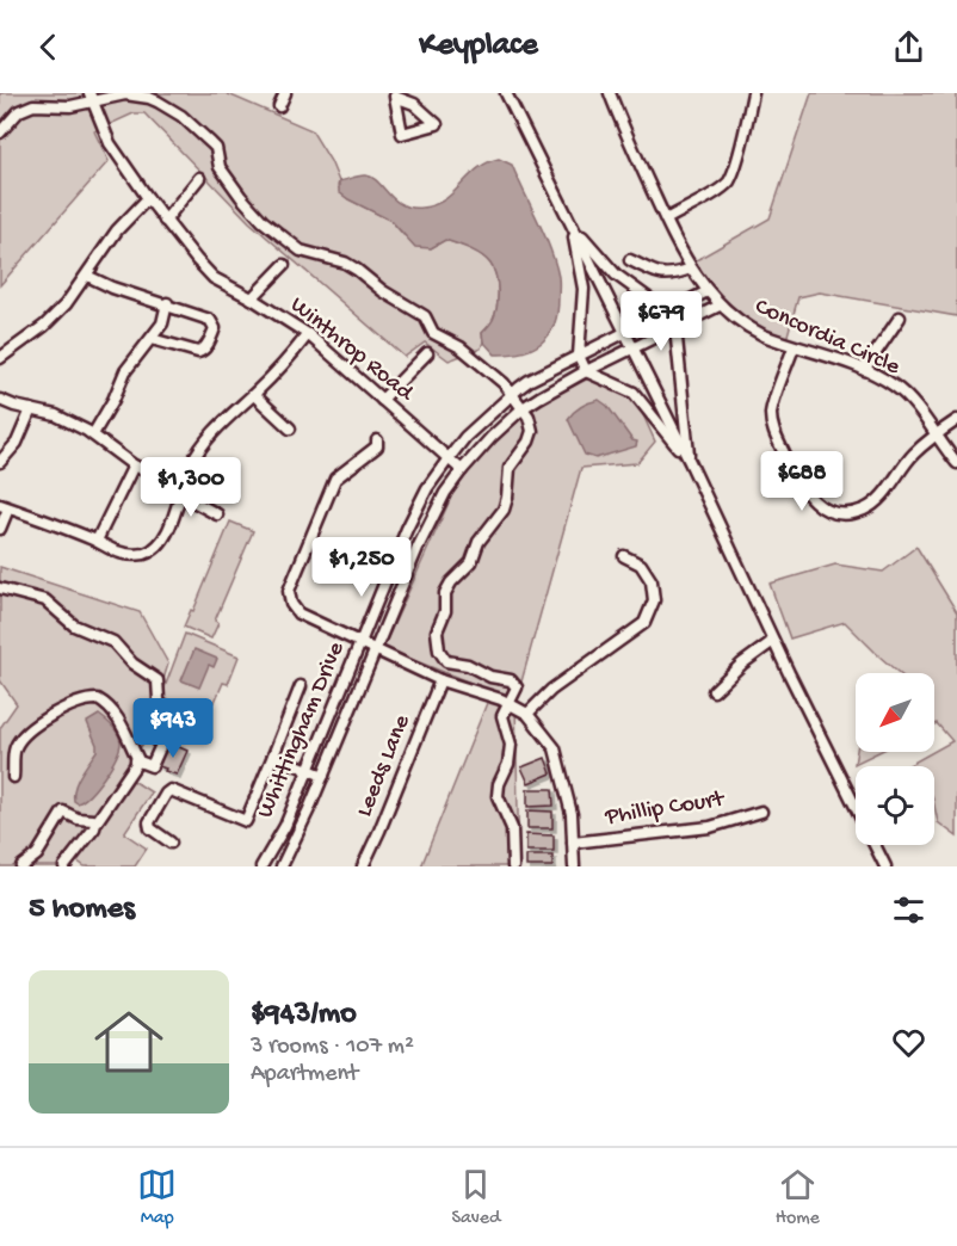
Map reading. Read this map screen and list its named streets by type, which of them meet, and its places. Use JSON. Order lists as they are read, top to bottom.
{
  "streets": {
    "street": [
      "Concordia Circle",
      "Winthrop Road",
      "Whittingham Drive",
      "Leeds Lane",
      "Phillip Court"
    ]
  },
  "crossings": [
    ["Concordia Circle", "Whittingham Drive"],
    ["Winthrop Road", "Whittingham Drive"]
  ],
  "north": "bottom left",
  "page": {
    "header": "Keyplace",
    "price": [
      "$679",
      "$688",
      "$1,300",
      "$1,250",
      "$943"
    ],
    "heading": "5 homes",
    "list": [
      {
        "name": "$943/mo",
        "note": "3 rooms · 107 m² · Apartment"
      }
    ],
    "tabs": ["Map", "Saved", "Home"]
  }
}
